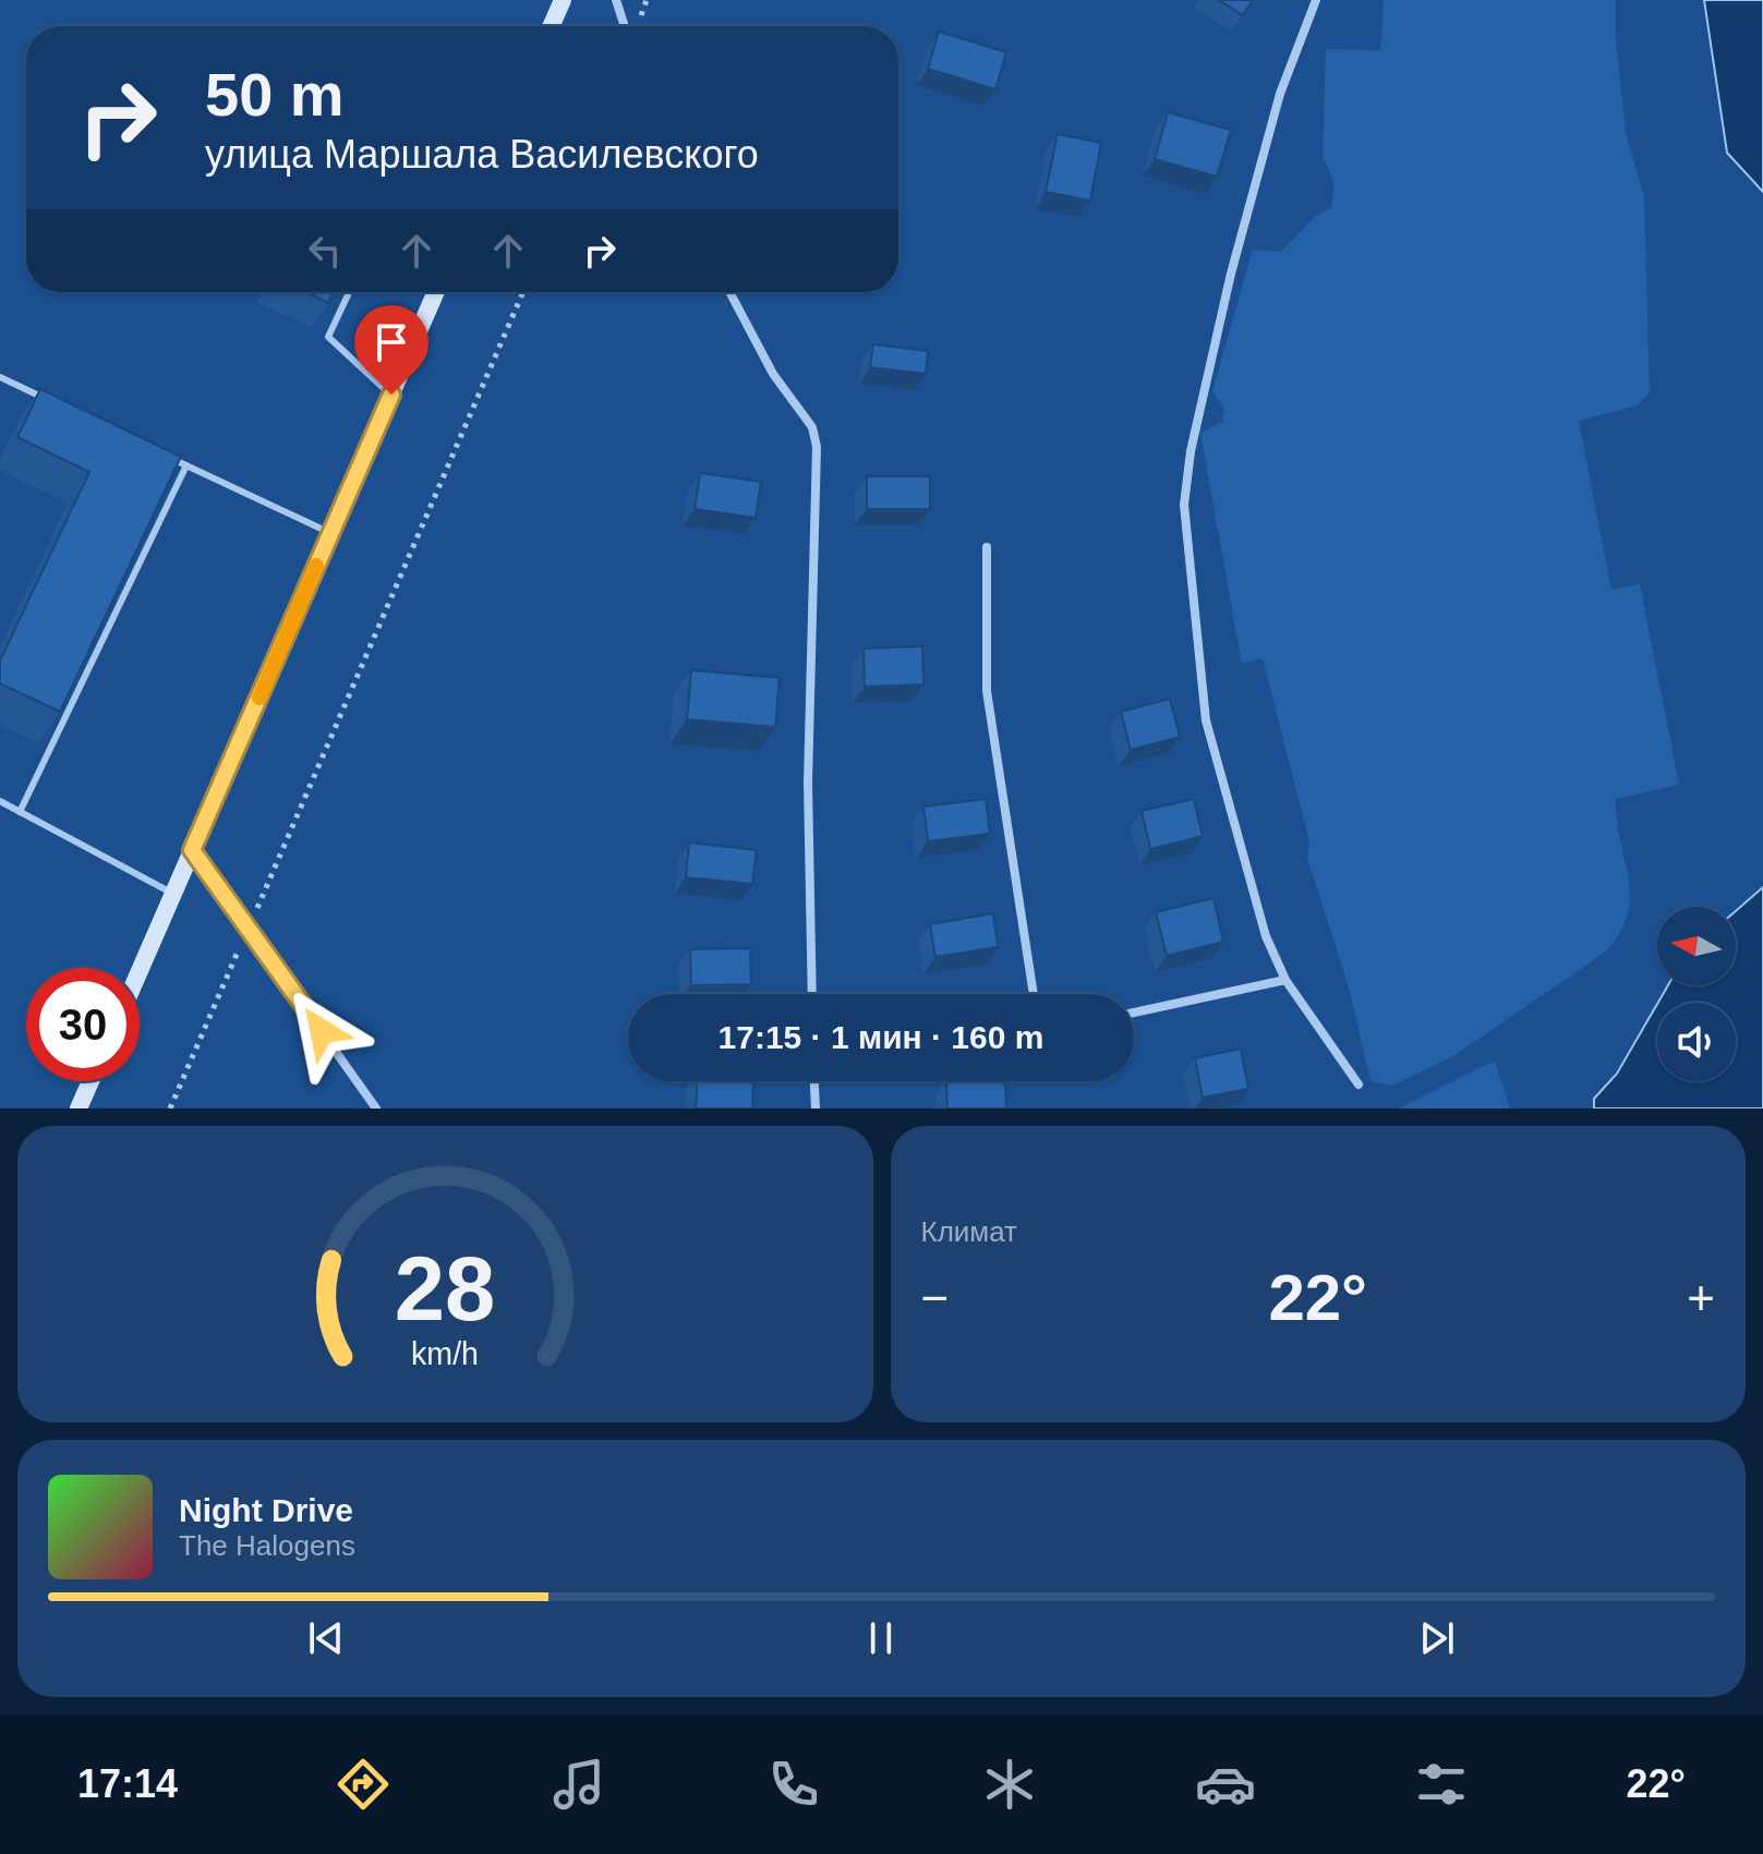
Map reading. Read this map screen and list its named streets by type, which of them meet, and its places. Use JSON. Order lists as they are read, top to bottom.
{
  "north": "left",
  "page": {
    "turn": ["50 m", "улица Маршала Василевского"],
    "limit": "30",
    "trip": "17:15 · 1 мин · 160 m",
    "tile": "Климат",
    "heat": ["−", "22°", "+"],
    "song": ["Night Drive", "The Halogens"],
    "tabs": ["17:14", "22°"],
    "gauge": ["28", "km/h"]
  }
}
